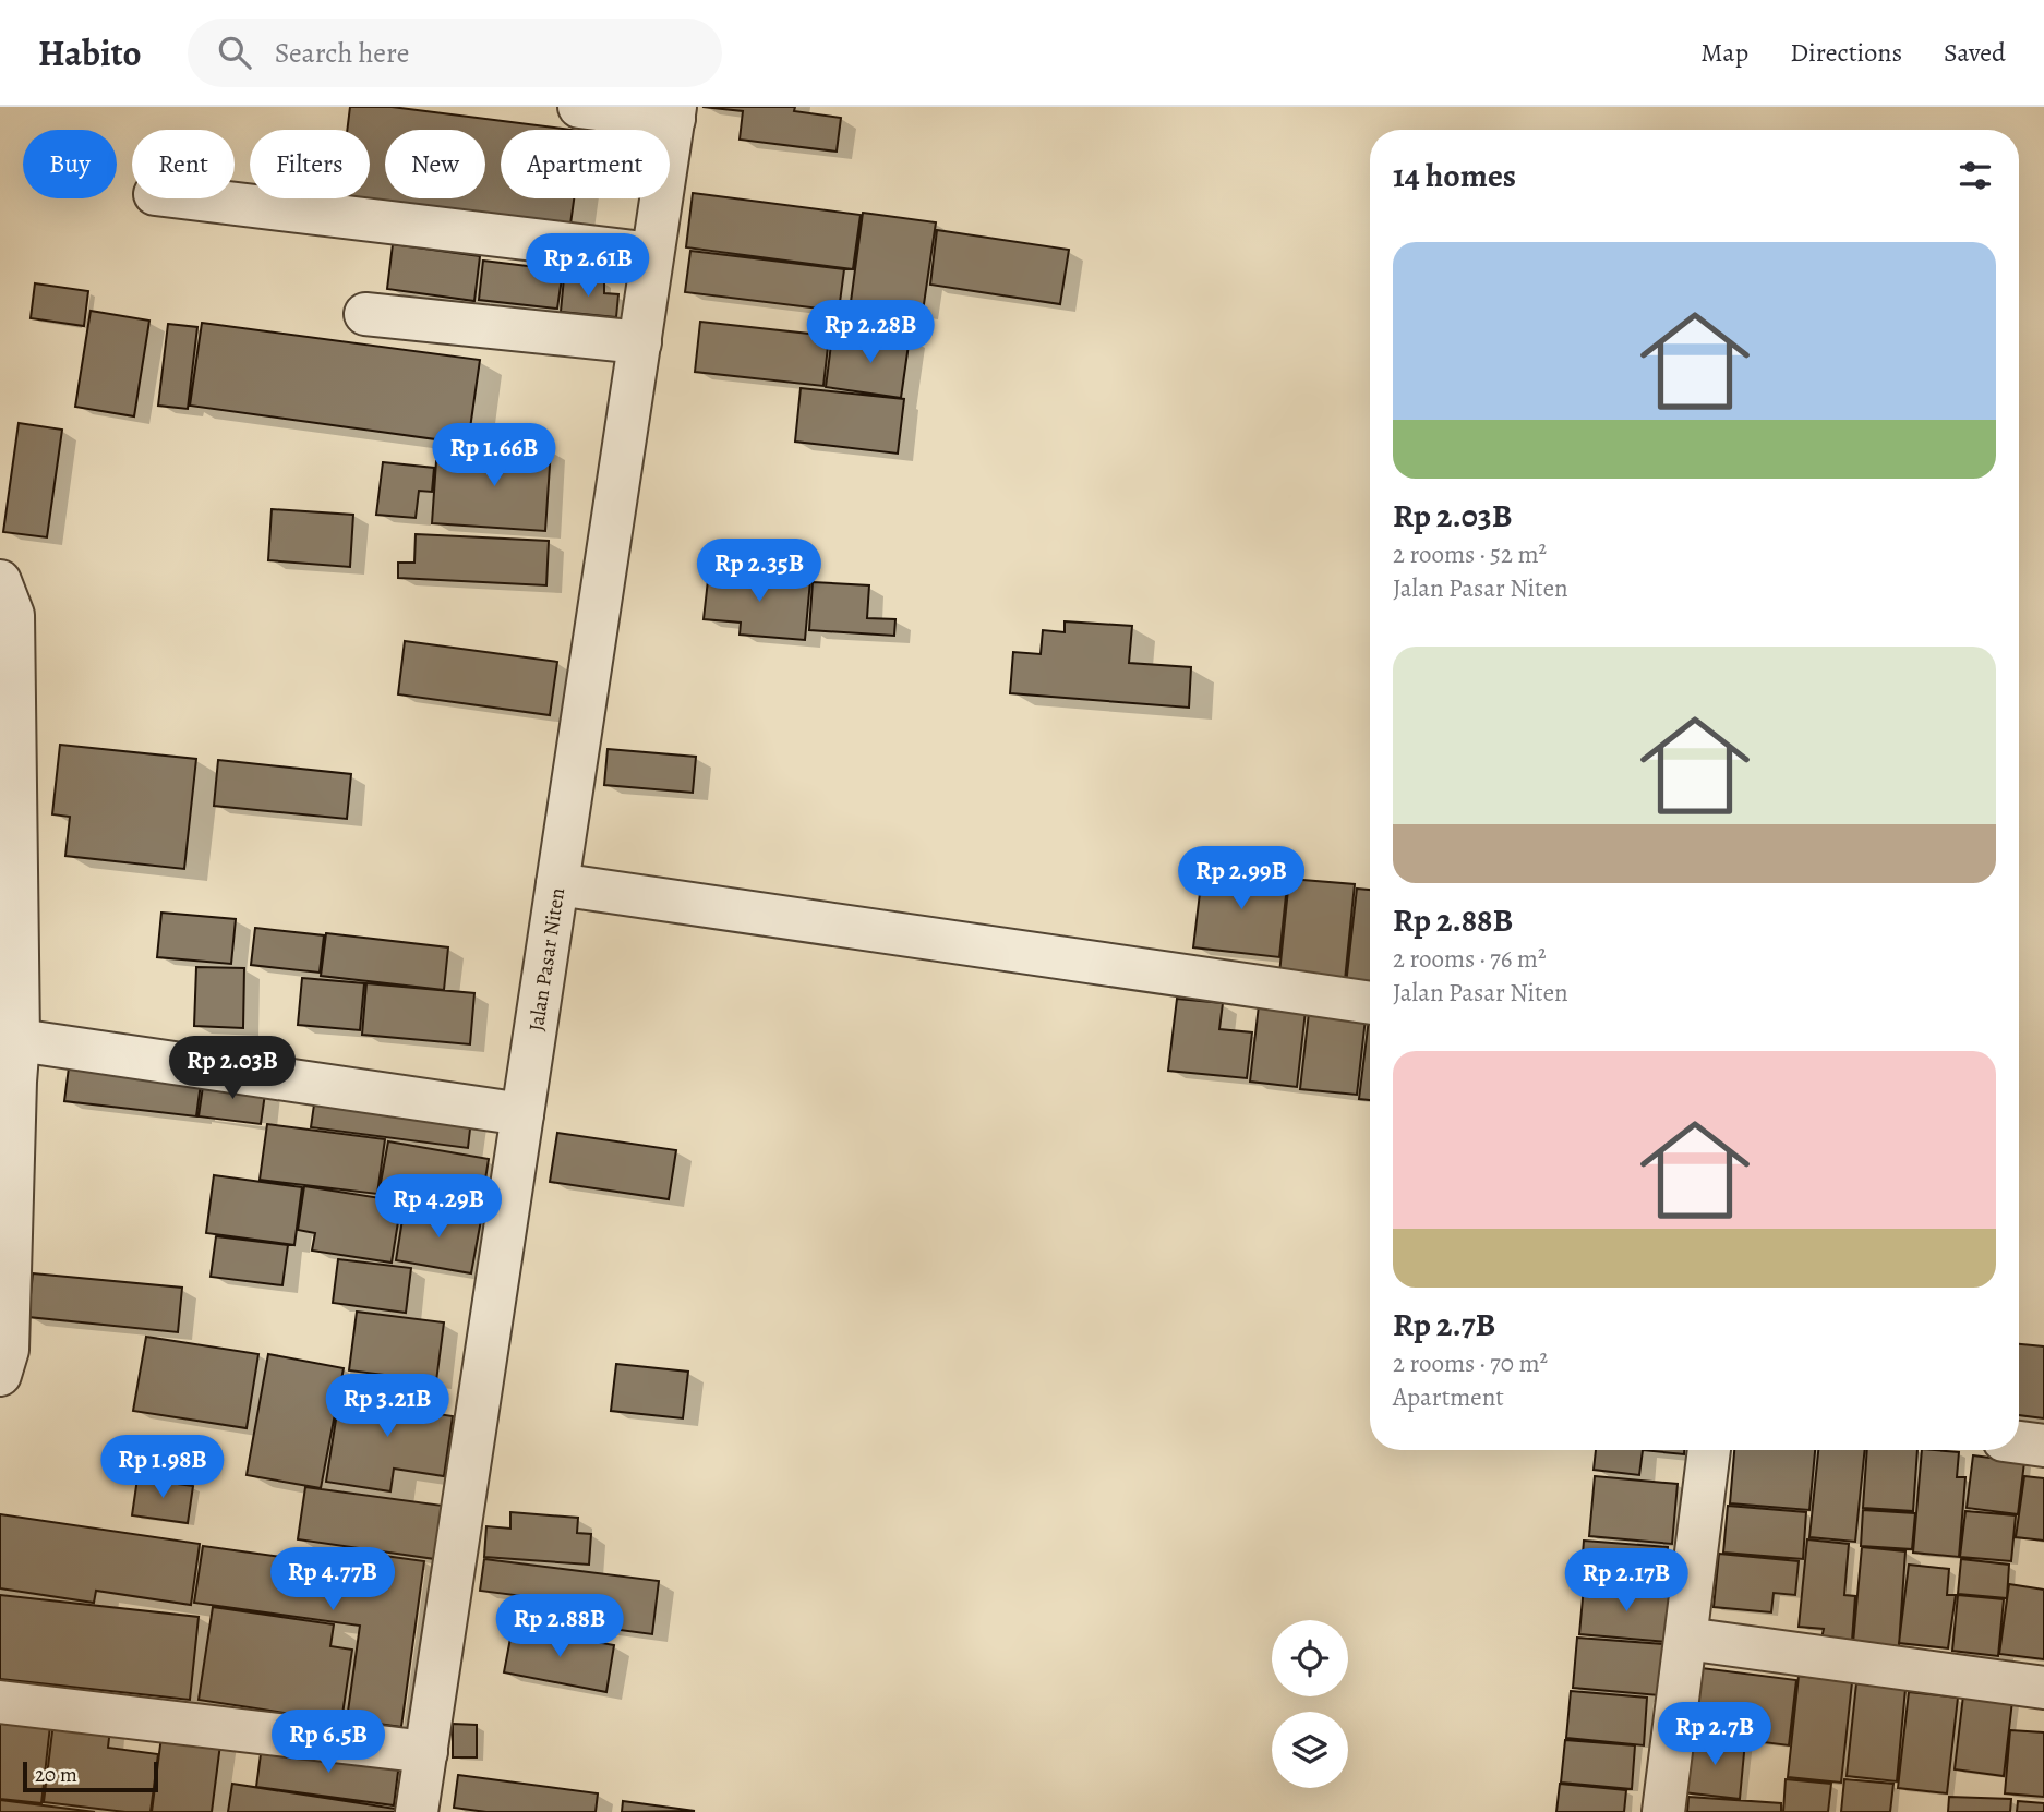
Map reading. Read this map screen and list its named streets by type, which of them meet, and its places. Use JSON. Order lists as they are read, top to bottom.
{
  "streets": {
    "street": ["Jalan Pasar Niten"]
  },
  "scale_bar": "20 m",
  "page": {
    "header": "Habito",
    "search": "Search here",
    "nav": ["Map", "Directions", "Saved"],
    "chip": [
      "Buy",
      "Rent",
      "Filters",
      "New",
      "Apartment"
    ],
    "heading": "14 homes",
    "list": [
      {
        "name": "Rp 2.03B",
        "note": "2 rooms · 52 m² · Jalan Pasar Niten"
      },
      {
        "name": "Rp 2.88B",
        "note": "2 rooms · 76 m² · Jalan Pasar Niten"
      },
      {
        "name": "Rp 2.7B",
        "note": "2 rooms · 70 m² · Apartment"
      }
    ],
    "price": [
      "Rp 2.61B",
      "Rp 2.28B",
      "Rp 1.66B",
      "Rp 2.35B",
      "Rp 2.99B",
      "Rp 2.03B",
      "Rp 4.29B",
      "Rp 3.21B",
      "Rp 1.98B",
      "Rp 4.77B",
      "Rp 2.17B",
      "Rp 2.88B",
      "Rp 2.7B",
      "Rp 6.5B"
    ],
    "scale": "20 m"
  }
}
